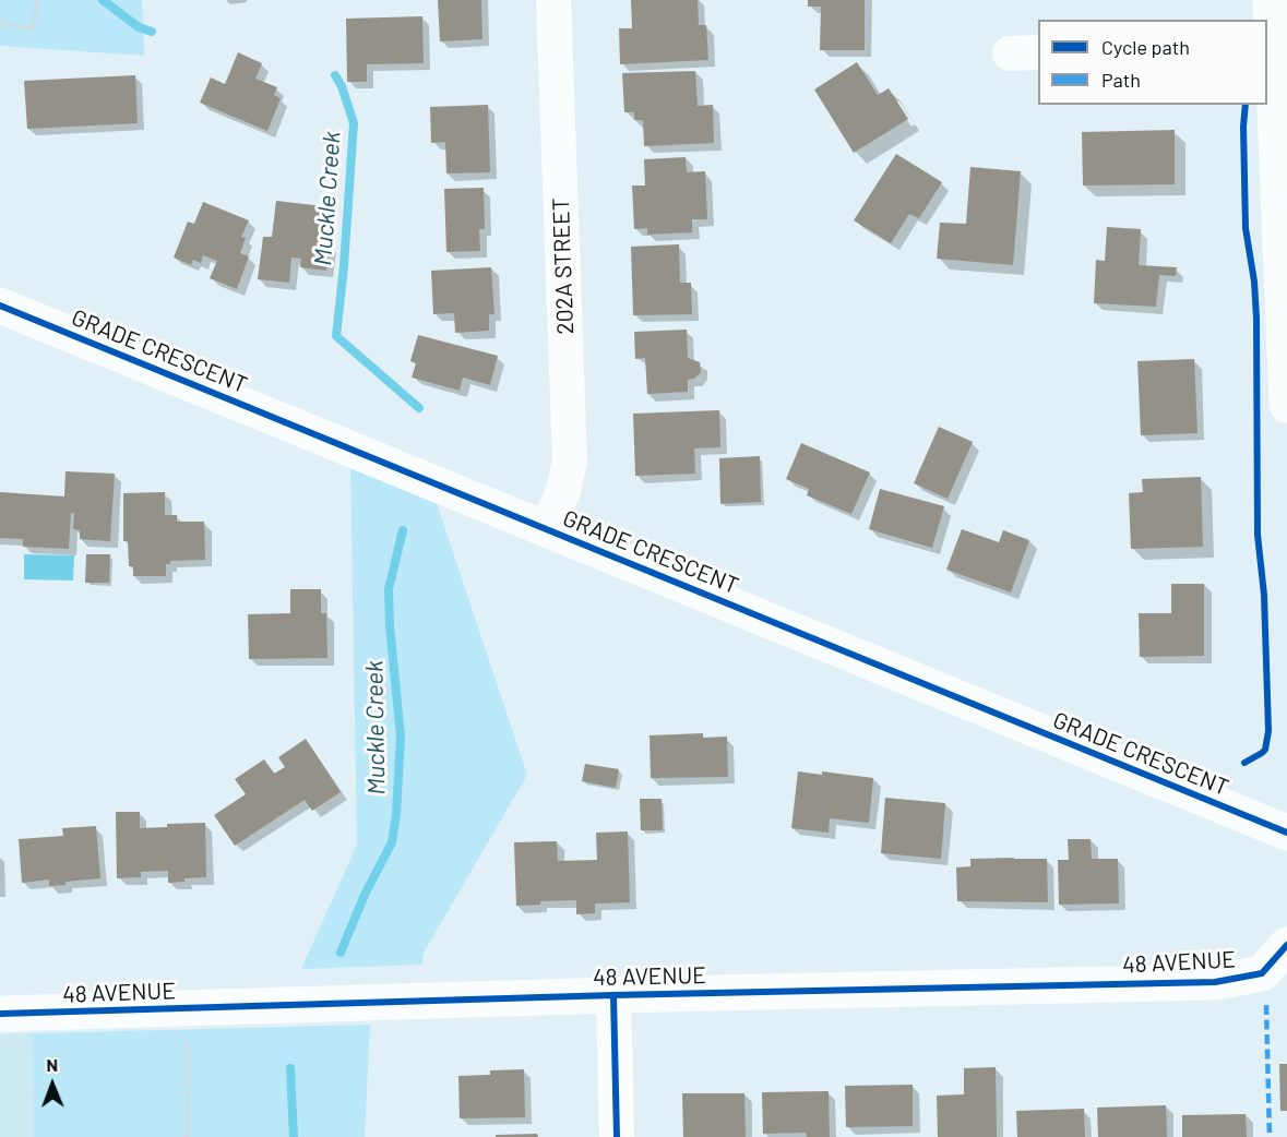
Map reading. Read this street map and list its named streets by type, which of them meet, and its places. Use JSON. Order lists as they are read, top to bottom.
{
  "streets": {
    "street": ["202A STREET", "GRADE CRESCENT", "48 AVENUE"]
  },
  "crossings": [
    ["202A STREET", "GRADE CRESCENT"]
  ],
  "water": ["Muckle Creek"],
  "legend": ["Cycle path", "Path"],
  "north": "top"
}
